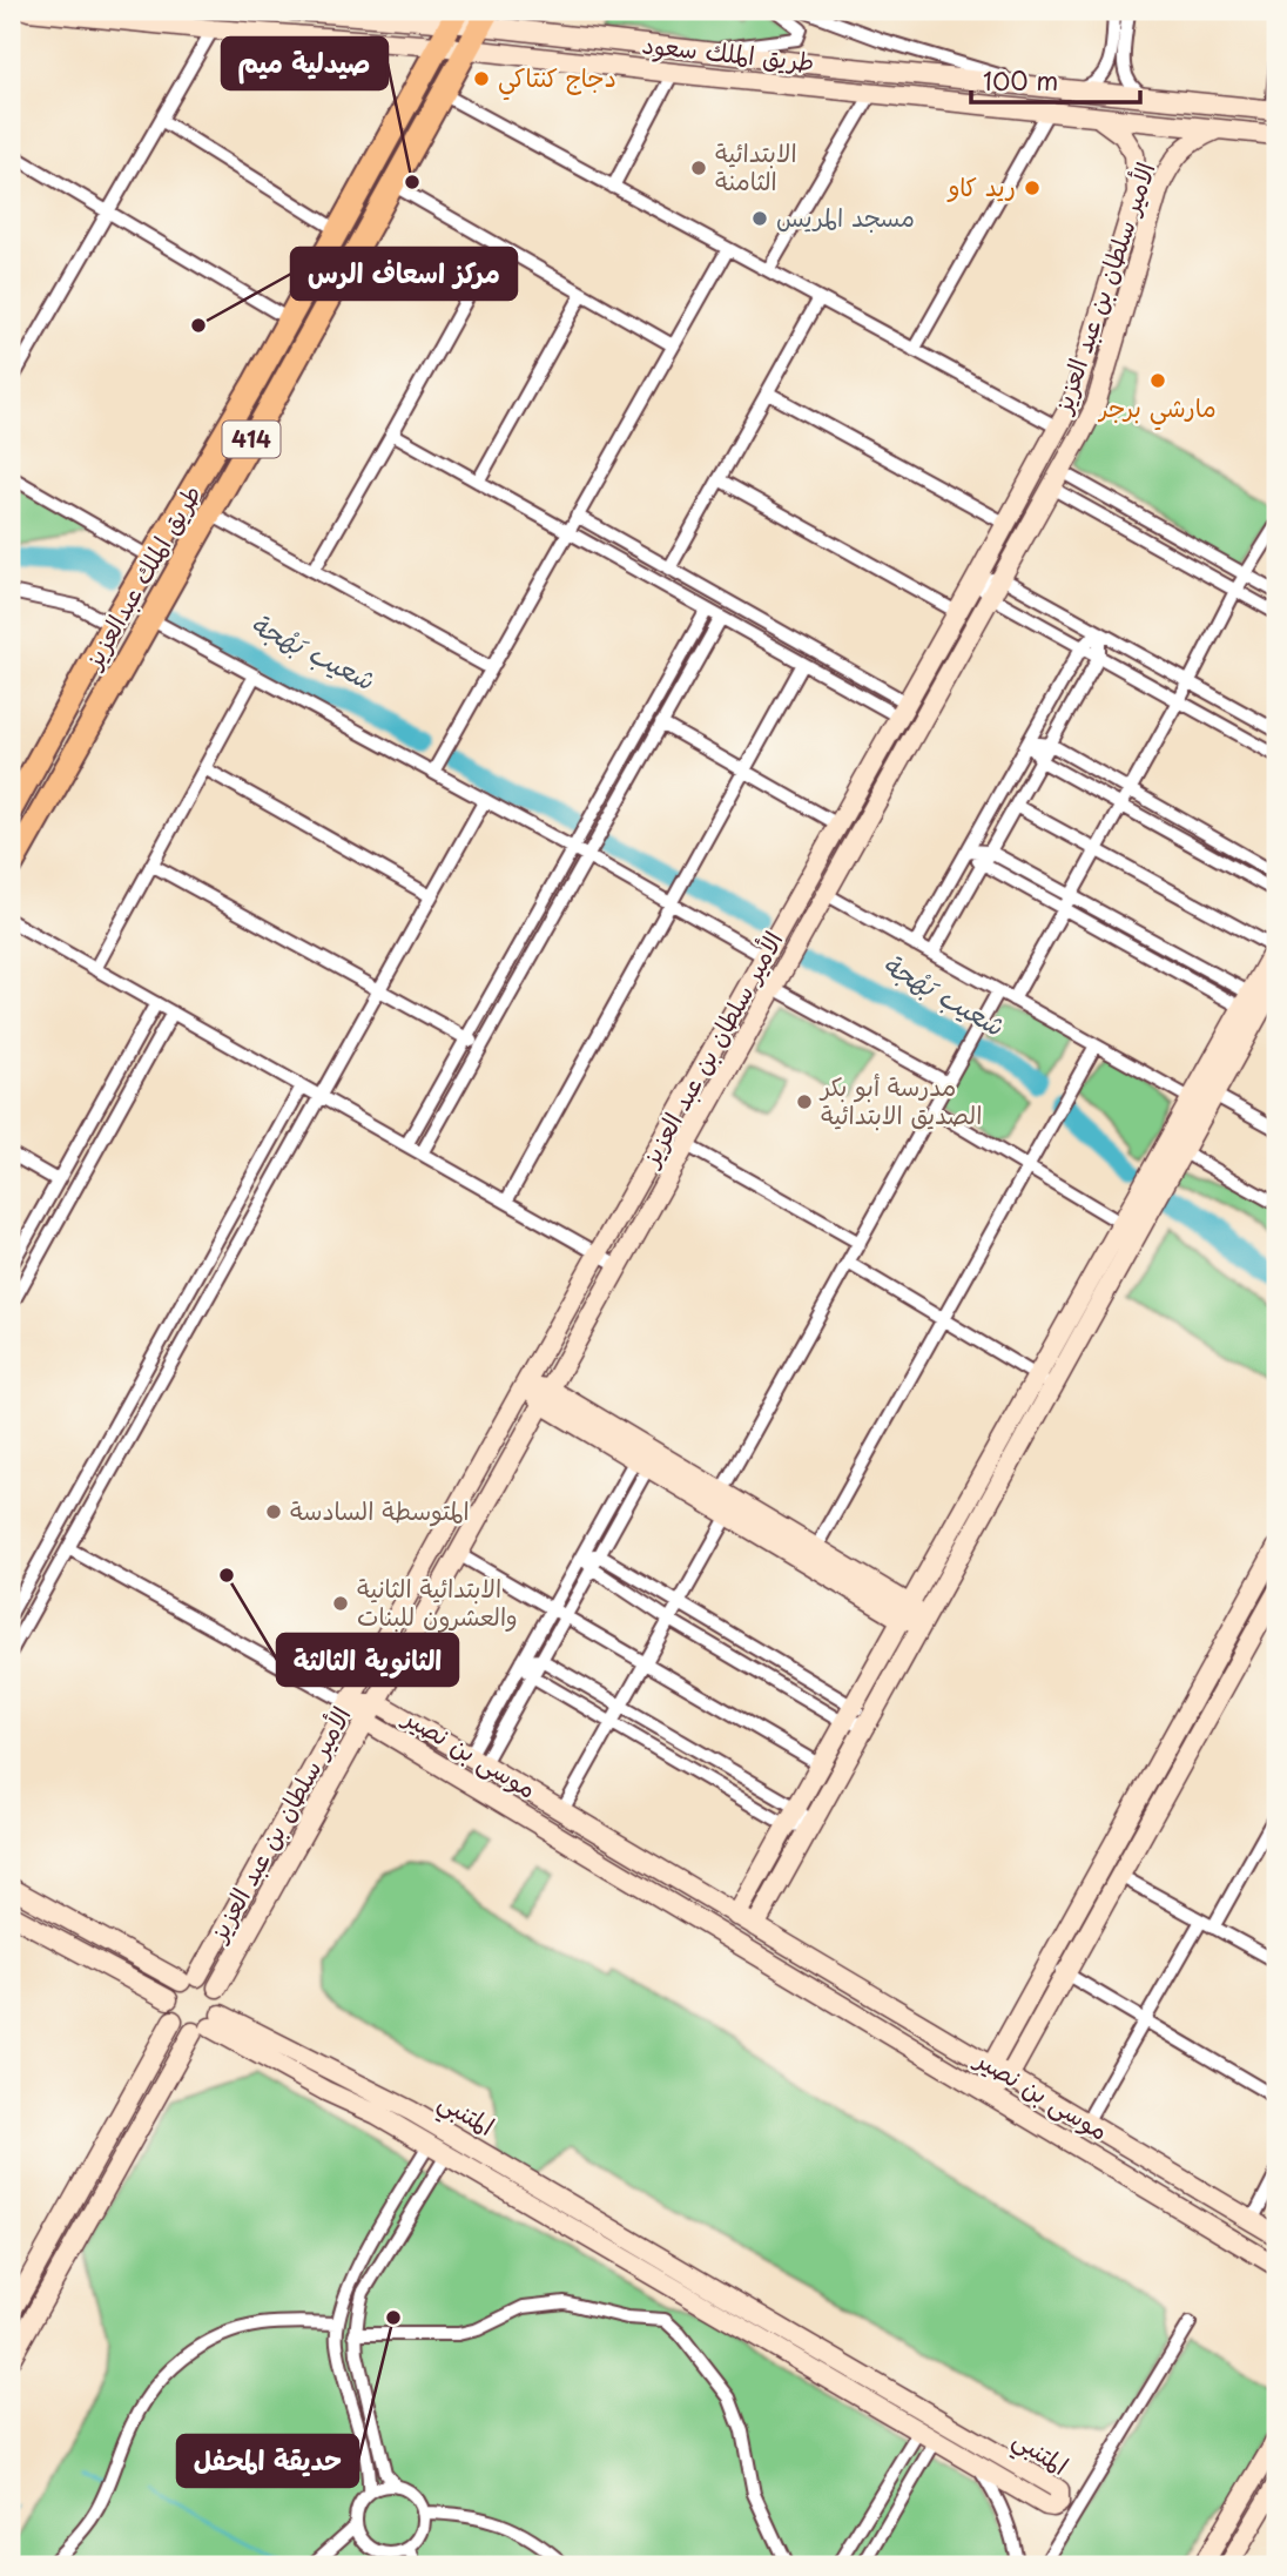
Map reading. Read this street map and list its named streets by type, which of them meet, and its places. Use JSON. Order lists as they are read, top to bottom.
{
  "streets": {
    "highway": ["414", "طريق الملك عبدالعزيز"],
    "street": [
      "طريق الملك سعود",
      "الأمير سلطان بن عبد العزيز",
      "موسى بن نصير",
      "المتنبي"
    ]
  },
  "crossings": [
    ["طريق الملك سعود", "الأمير سلطان بن عبد العزيز"],
    ["طريق الملك سعود", "طريق الملك عبدالعزيز"],
    ["الأمير سلطان بن عبد العزيز", "موسى بن نصير"],
    ["الأمير سلطان بن عبد العزيز", "المتنبي"]
  ],
  "water": ["شعيب بَهْجة"],
  "places": [
    "دجاج كنتاكي",
    "الابتدائية الثامنة",
    "صيدلية ميم",
    "ريد كاو",
    "مسجد المريس",
    "مركز اسعاف الرس",
    "مارشي برجر",
    "مدرسة أبو بكر الصديق الابتدائية",
    "المتوسطة السادسة",
    "الثانوية الثالثة",
    "الابتدائية الثانية والعشرون للبنات",
    "حديقة المحفل"
  ],
  "scale_bar": "100 m"
}
